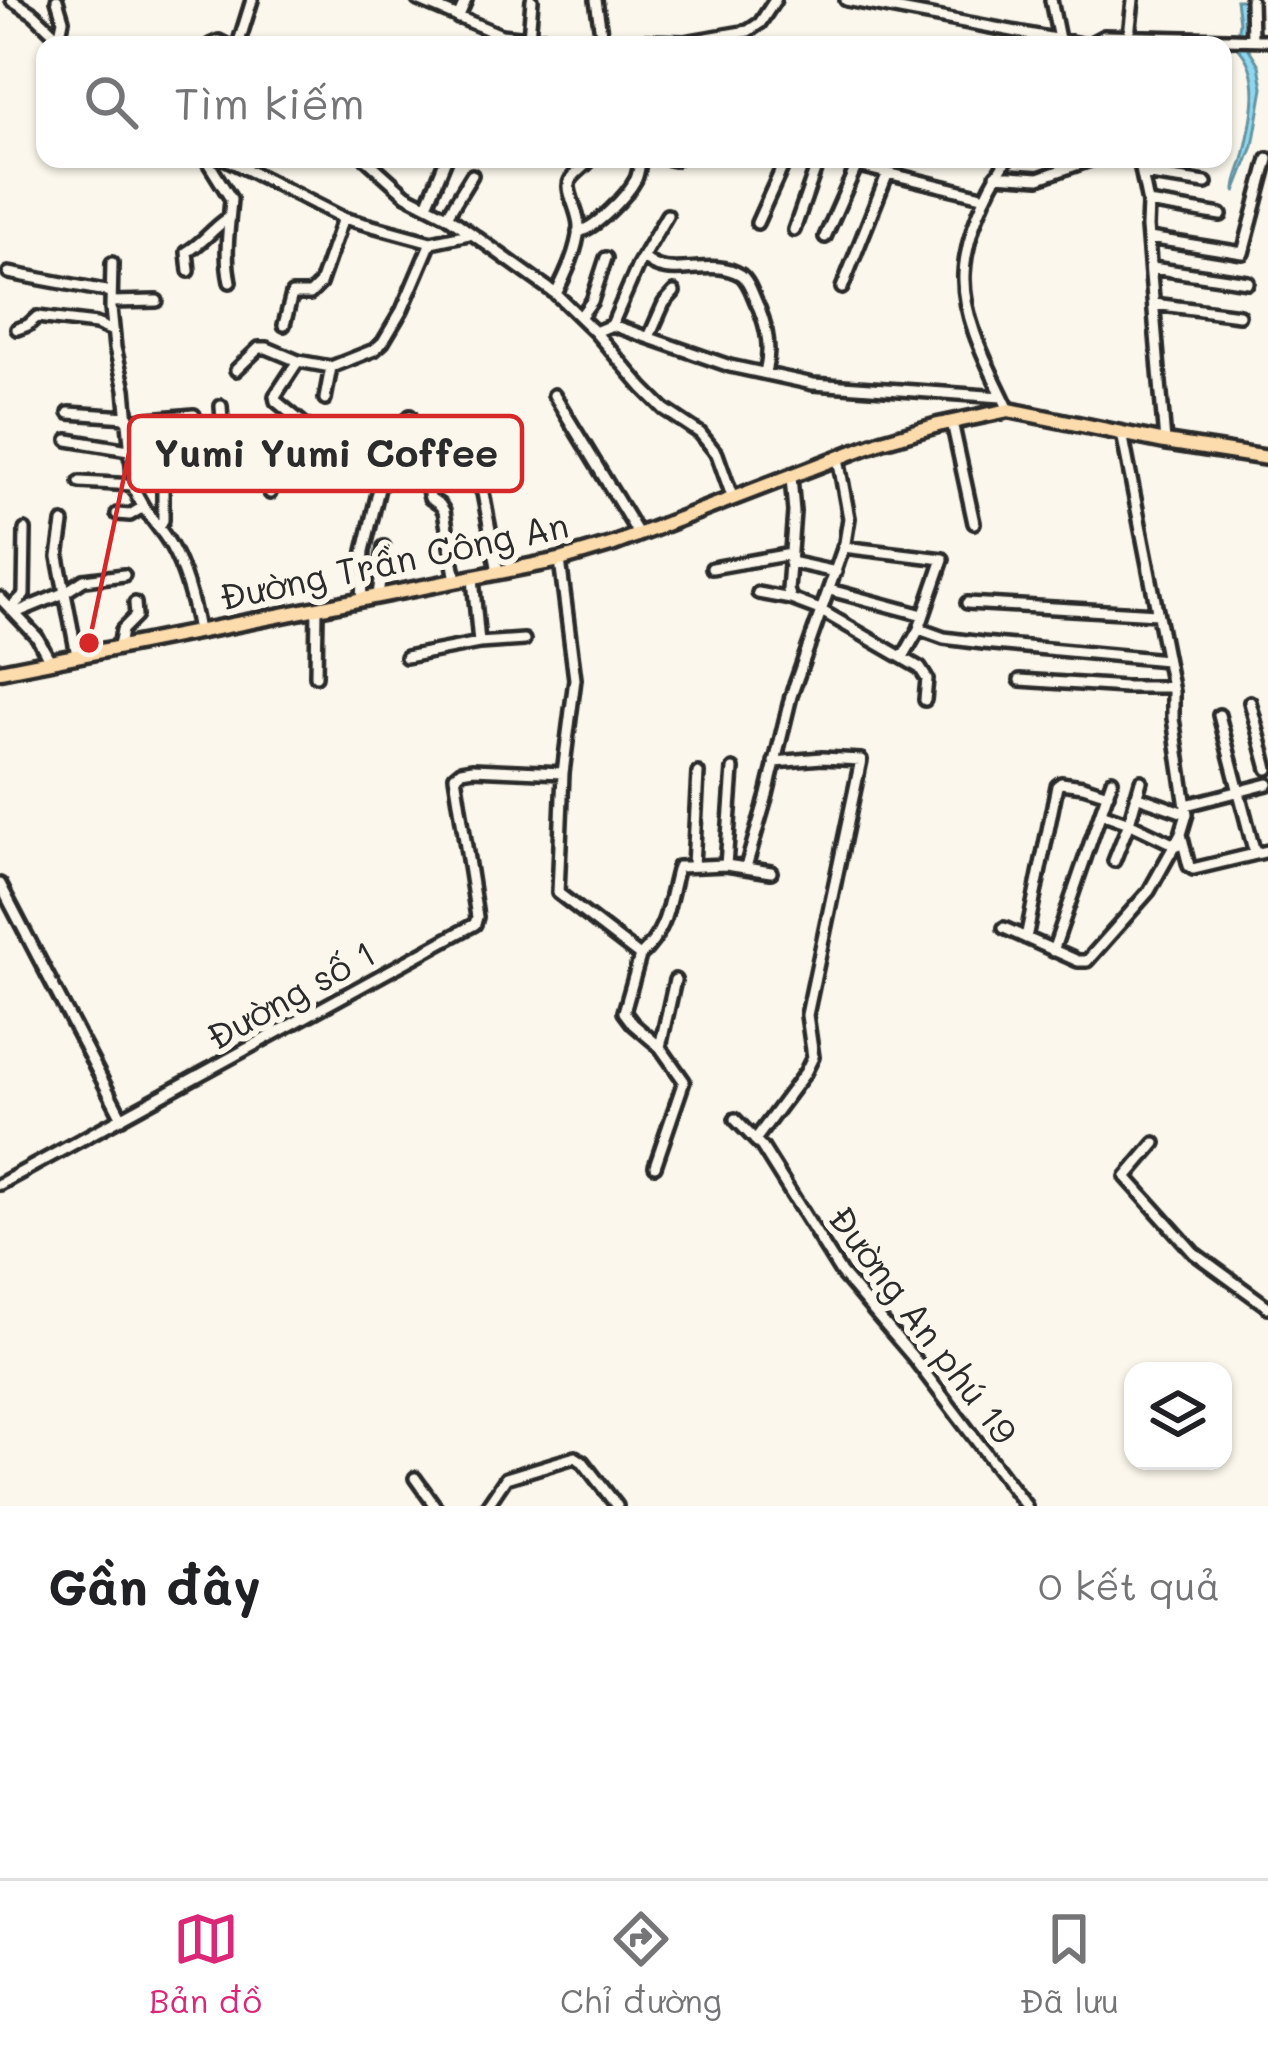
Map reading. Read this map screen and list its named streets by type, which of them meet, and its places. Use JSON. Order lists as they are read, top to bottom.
{
  "streets": {
    "main road": ["Đường Trần Công An"],
    "street": ["Đường số 1", "Đường An phú 19"]
  },
  "places": ["Yumi Yumi Coffee"],
  "page": {
    "search": "Tìm kiếm",
    "heading": ["Gần đây", "0 kết quả"],
    "nav": ["Bản đồ", "Chỉ đường", "Đã lưu"]
  }
}
